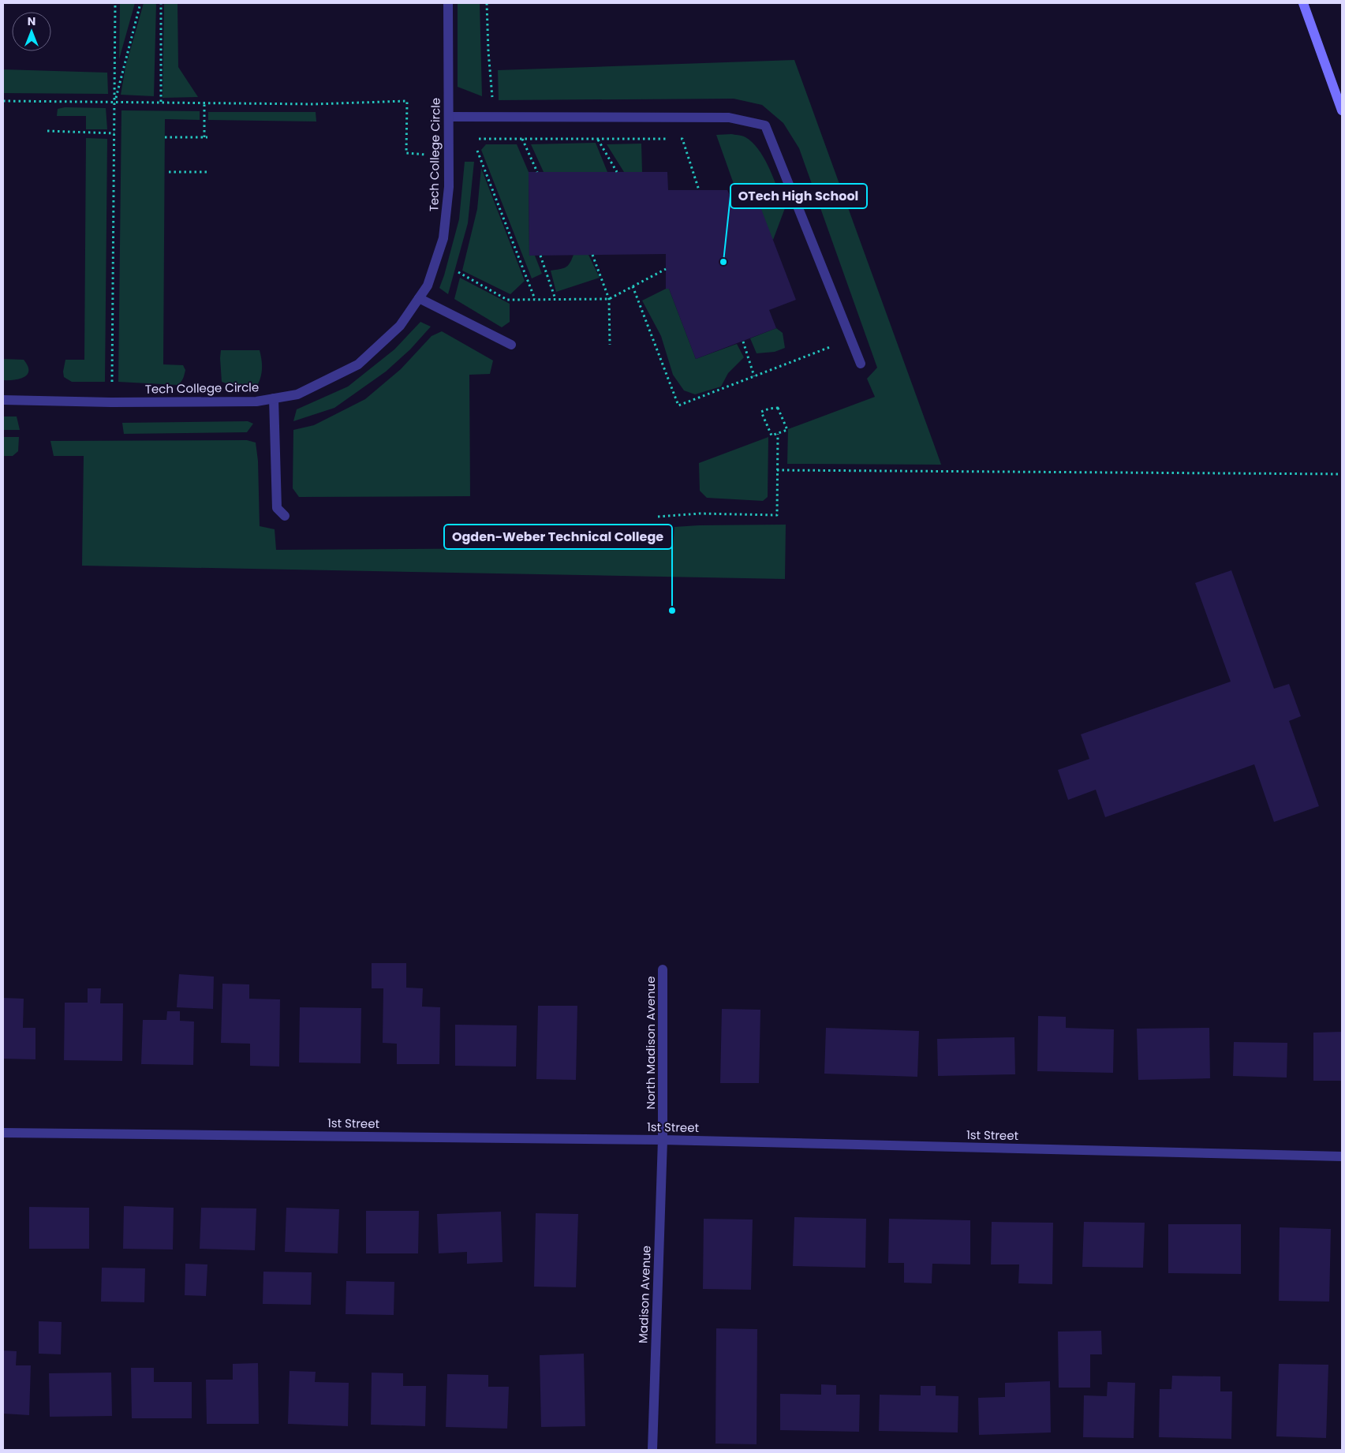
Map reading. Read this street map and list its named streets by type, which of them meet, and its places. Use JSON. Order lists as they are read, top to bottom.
{
  "streets": {
    "street": [
      "Tech College Circle",
      "North Madison Avenue",
      "1st Street",
      "Madison Avenue"
    ]
  },
  "crossings": [
    ["North Madison Avenue", "1st Street"],
    ["North Madison Avenue", "Madison Avenue"],
    ["1st Street", "Madison Avenue"]
  ],
  "places": ["OTech High School", "Ogden-Weber Technical College"],
  "north": "top"
}
